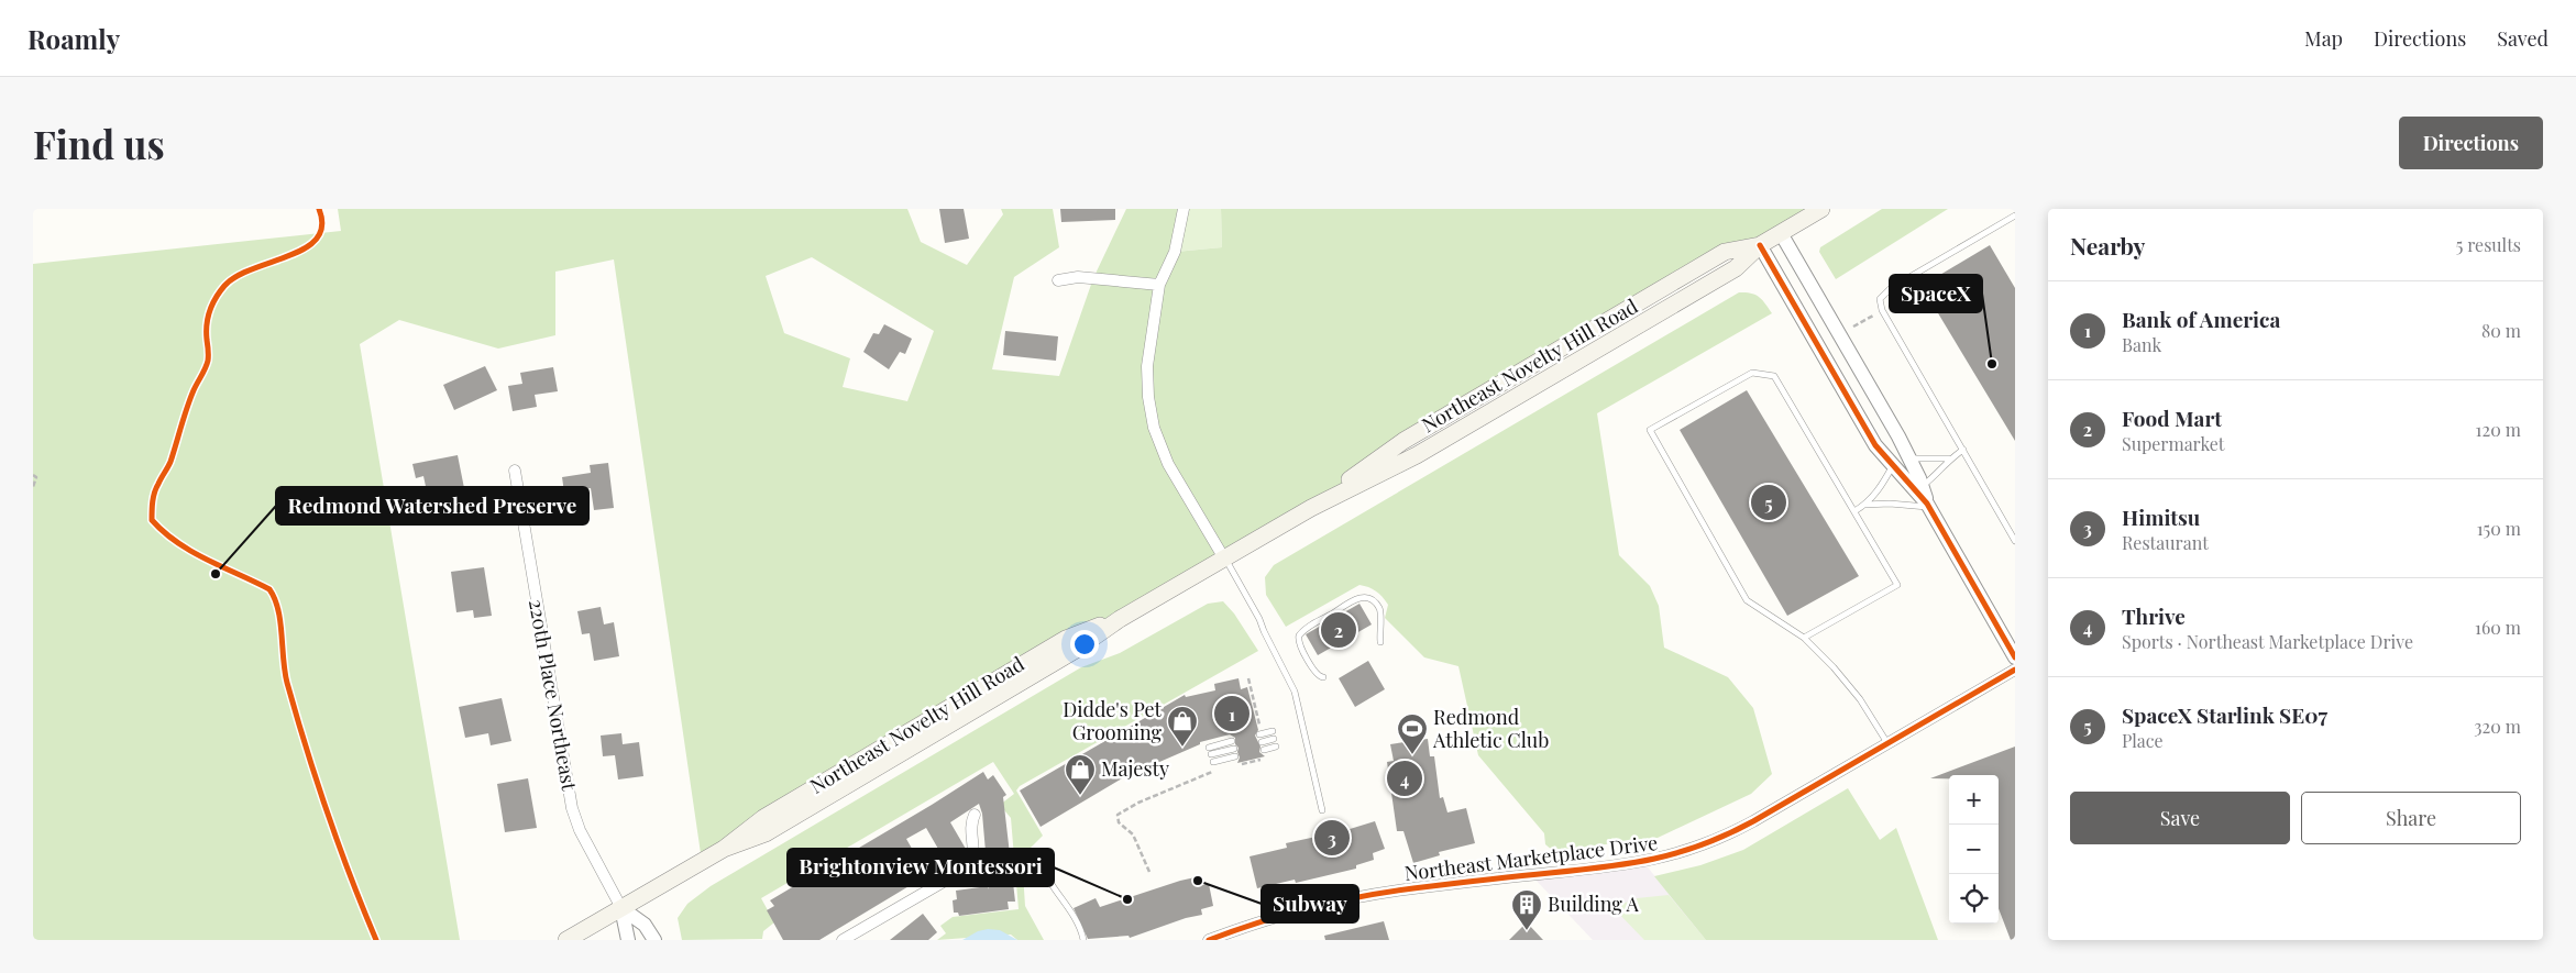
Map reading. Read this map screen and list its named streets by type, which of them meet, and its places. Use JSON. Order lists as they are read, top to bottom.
{
  "streets": {
    "main road": ["Northeast Novelty Hill Road"],
    "street": ["220th Place Northeast", "Northeast Marketplace Drive"]
  },
  "crossings": [
    ["Northeast Novelty Hill Road", "220th Place Northeast"]
  ],
  "places": {
    "other": [
      "SpaceX",
      "Redmond Watershed Preserve",
      "Subway",
      "Brightonview Montessori"
    ],
    "shop": ["Didde's Pet Grooming", "Majesty"],
    "sports": ["Redmond Athletic Club"],
    "building": ["Building A"]
  },
  "page": {
    "header": "Roamly",
    "nav": ["Map", "Directions", "Saved"],
    "buttons": [
      "Directions",
      ["Save", "Share"]
    ],
    "title": "Find us",
    "heading": ["Nearby", "5 results"],
    "list": [
      {
        "mark": "1",
        "name": "Bank of America",
        "note": "Bank",
        "value": "80 m"
      },
      {
        "mark": "2",
        "name": "Food Mart",
        "note": "Supermarket",
        "value": "120 m"
      },
      {
        "mark": "3",
        "name": "Himitsu",
        "note": "Restaurant",
        "value": "150 m"
      },
      {
        "mark": "4",
        "name": "Thrive",
        "note": "Sports · Northeast Marketplace Drive",
        "value": "160 m"
      },
      {
        "mark": "5",
        "name": "SpaceX Starlink SE07",
        "note": "Place",
        "value": "320 m"
      }
    ],
    "pins": [
      "5",
      "2",
      "1",
      "4",
      "3"
    ],
    "map_buttons": ["+", "−"]
  }
}
